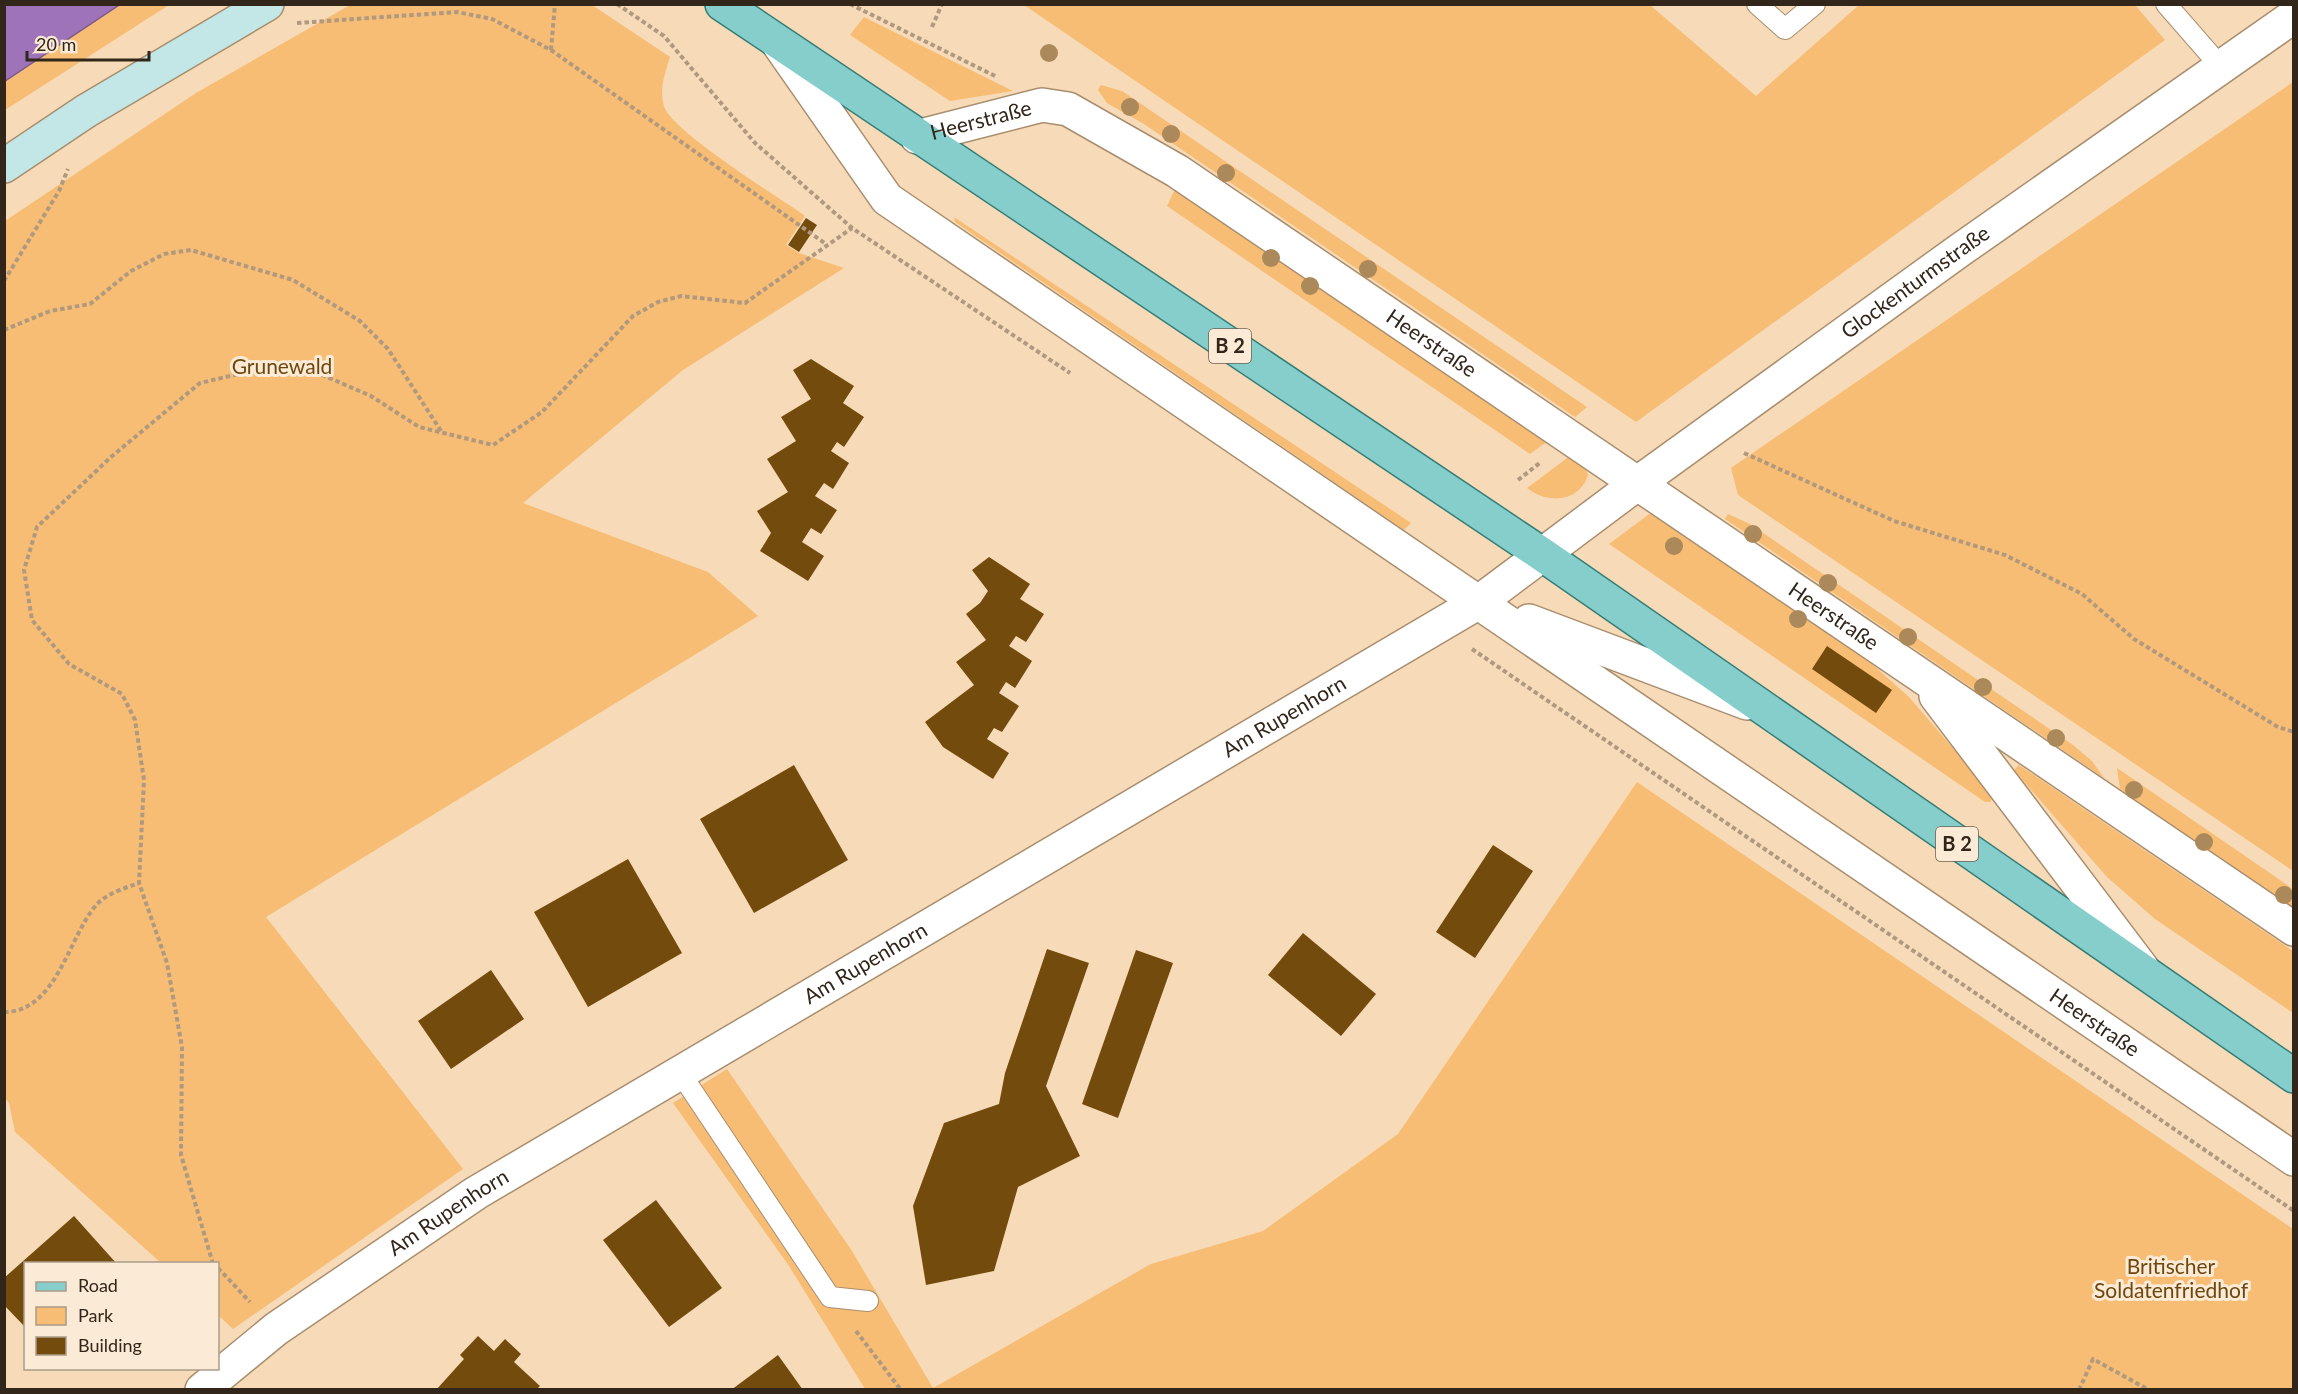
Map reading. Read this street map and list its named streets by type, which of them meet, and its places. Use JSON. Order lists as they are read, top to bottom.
{
  "streets": {
    "main road": ["Heerstraße", "B 2"],
    "street": ["Glockenturmstraße", "Am Rupenhorn"]
  },
  "crossings": [
    ["Heerstraße", "Glockenturmstraße"],
    ["Heerstraße", "Am Rupenhorn"],
    ["Glockenturmstraße", "Am Rupenhorn"]
  ],
  "parks": ["Grunewald", "Britischer Soldatenfriedhof"],
  "legend": ["Road", "Park", "Building"],
  "scale_bar": "20 m"
}
